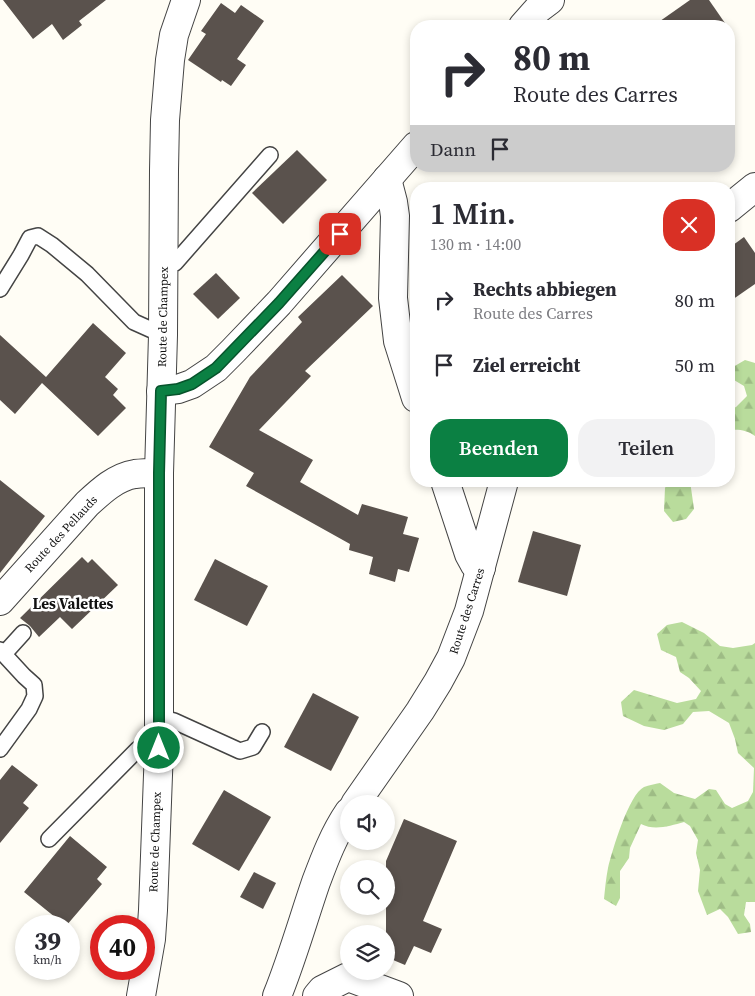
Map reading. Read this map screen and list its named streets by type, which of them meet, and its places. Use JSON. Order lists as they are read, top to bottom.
{
  "streets": {
    "street": ["Route de Champex", "Route des Pellauds", "Route des Carres"]
  },
  "crossings": [
    ["Route de Champex", "Route des Pellauds"]
  ],
  "districts": ["Les Valettes"],
  "page": {
    "turn": ["80 m", "Route des Carres"],
    "then": "Dann",
    "heading": ["1 Min.", "130 m · 14:00"],
    "list": [
      {
        "name": "Rechts abbiegen",
        "note": "Route des Carres",
        "value": "80 m"
      },
      {
        "name": "Ziel erreicht",
        "value": "50 m"
      }
    ],
    "buttons": ["Beenden", "Teilen"],
    "speed": "39 km/h",
    "limit": "40"
  }
}
